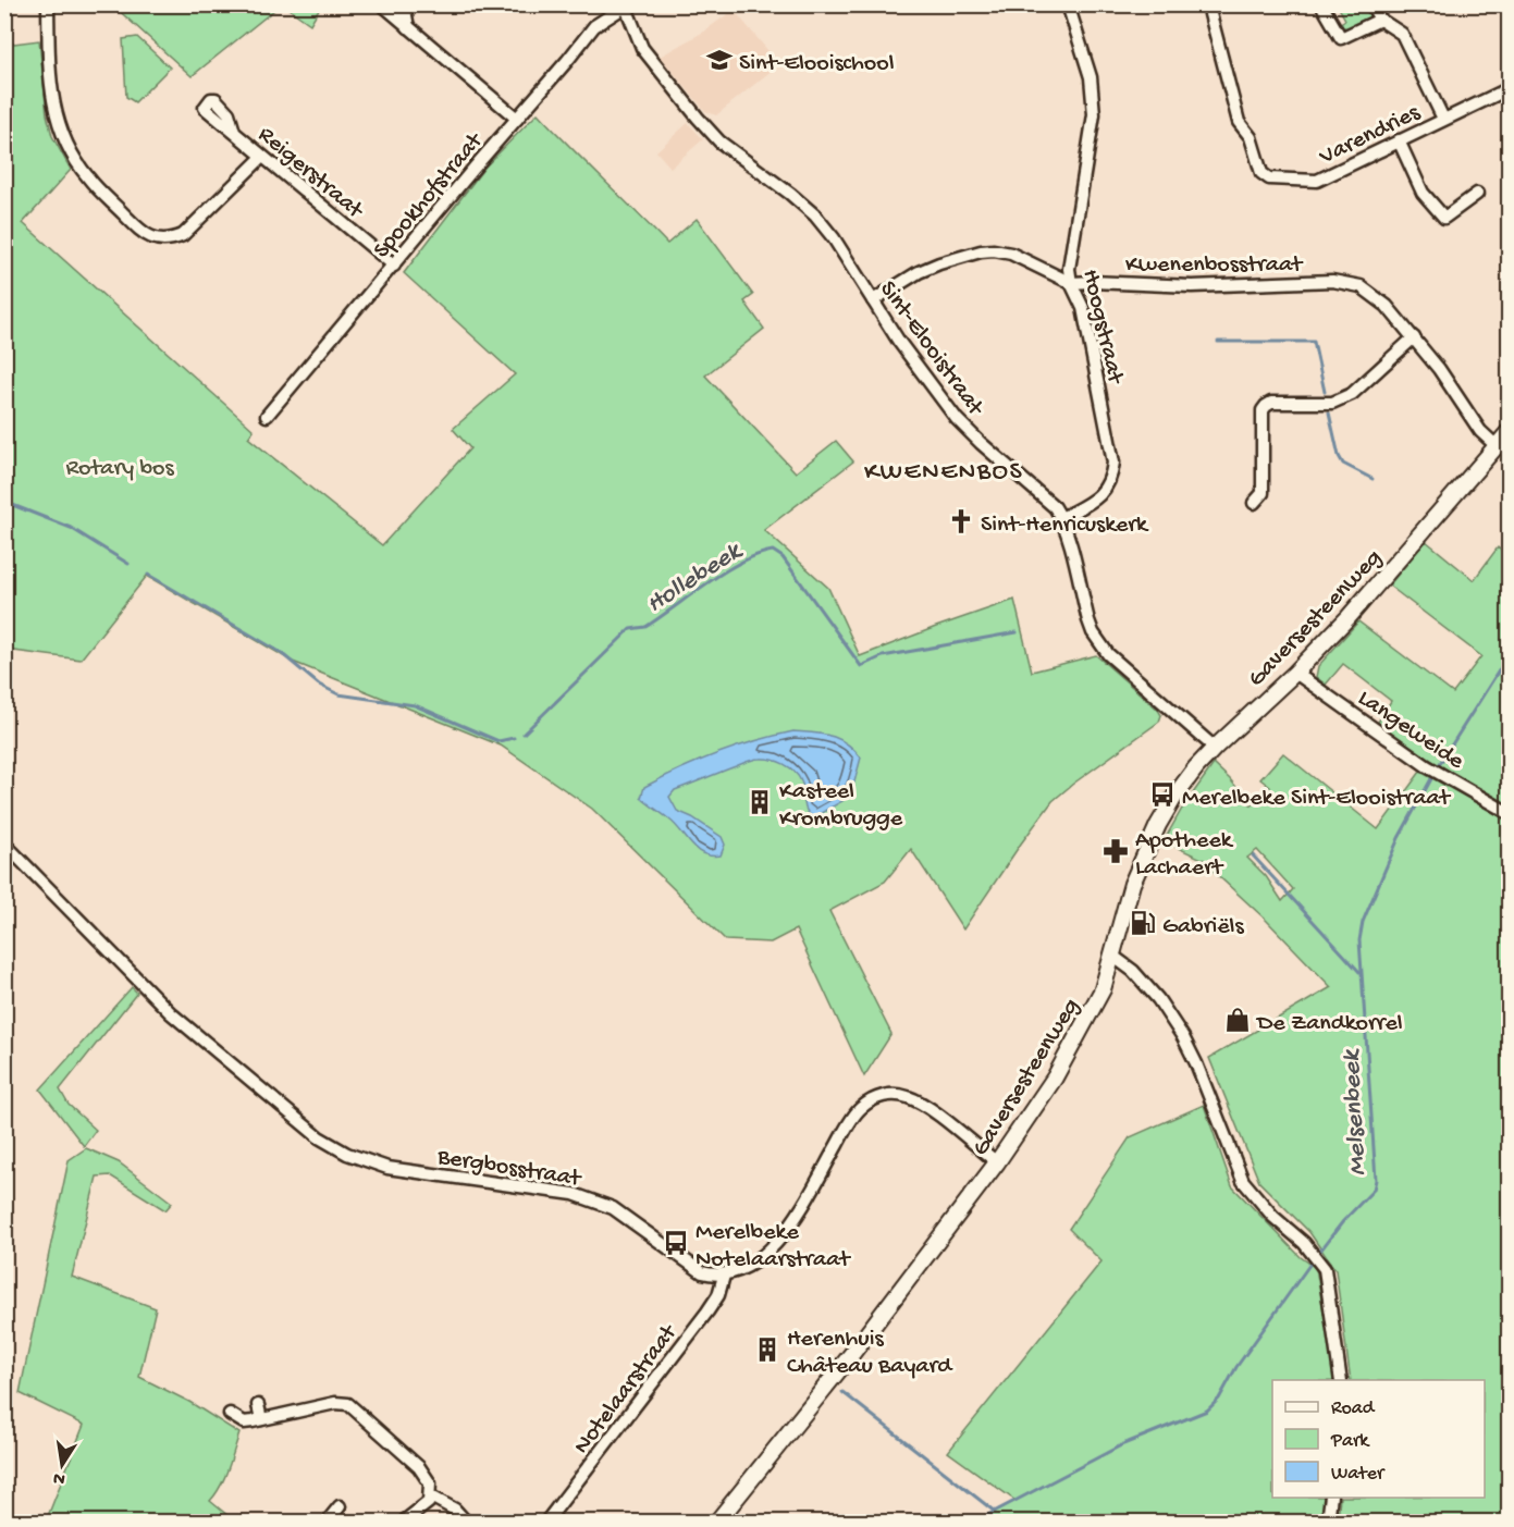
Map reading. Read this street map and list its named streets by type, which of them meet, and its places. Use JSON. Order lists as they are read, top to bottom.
{
  "streets": {
    "street": [
      "Varendries",
      "Reigerstraat",
      "Spookhofstraat",
      "Kwenenbosstraat",
      "Hoogstraat",
      "Sint-Elooistraat",
      "Gaversesteenweg",
      "Langeweide",
      "Bergbosstraat",
      "Notelaarstraat"
    ]
  },
  "crossings": [
    ["Reigerstraat", "Spookhofstraat"],
    ["Spookhofstraat", "Sint-Elooistraat"],
    ["Kwenenbosstraat", "Hoogstraat"],
    ["Kwenenbosstraat", "Sint-Elooistraat"],
    ["Kwenenbosstraat", "Gaversesteenweg"],
    ["Hoogstraat", "Sint-Elooistraat"],
    ["Sint-Elooistraat", "Gaversesteenweg"],
    ["Gaversesteenweg", "Langeweide"],
    ["Bergbosstraat", "Notelaarstraat"]
  ],
  "districts": ["KWENENBOS"],
  "water": ["Hollebeek", "Melsenbeek"],
  "parks": ["Rotary bos"],
  "places": {
    "school or university": ["Sint-Elooischool"],
    "church": ["Sint-Henricuskerk"],
    "bus stop": ["Merelbeke Sint-Elooistraat", "Merelbeke Notelaarstraat"],
    "building": ["Kasteel Krombrugge", "Herenhuis Château Bayard"],
    "pharmacy": ["Apotheek Lachaert"],
    "fuel station": ["Gabriëls"],
    "shop": ["De Zandkorrel"]
  },
  "legend": ["Road", "Park", "Water"],
  "north": "bottom"
}
